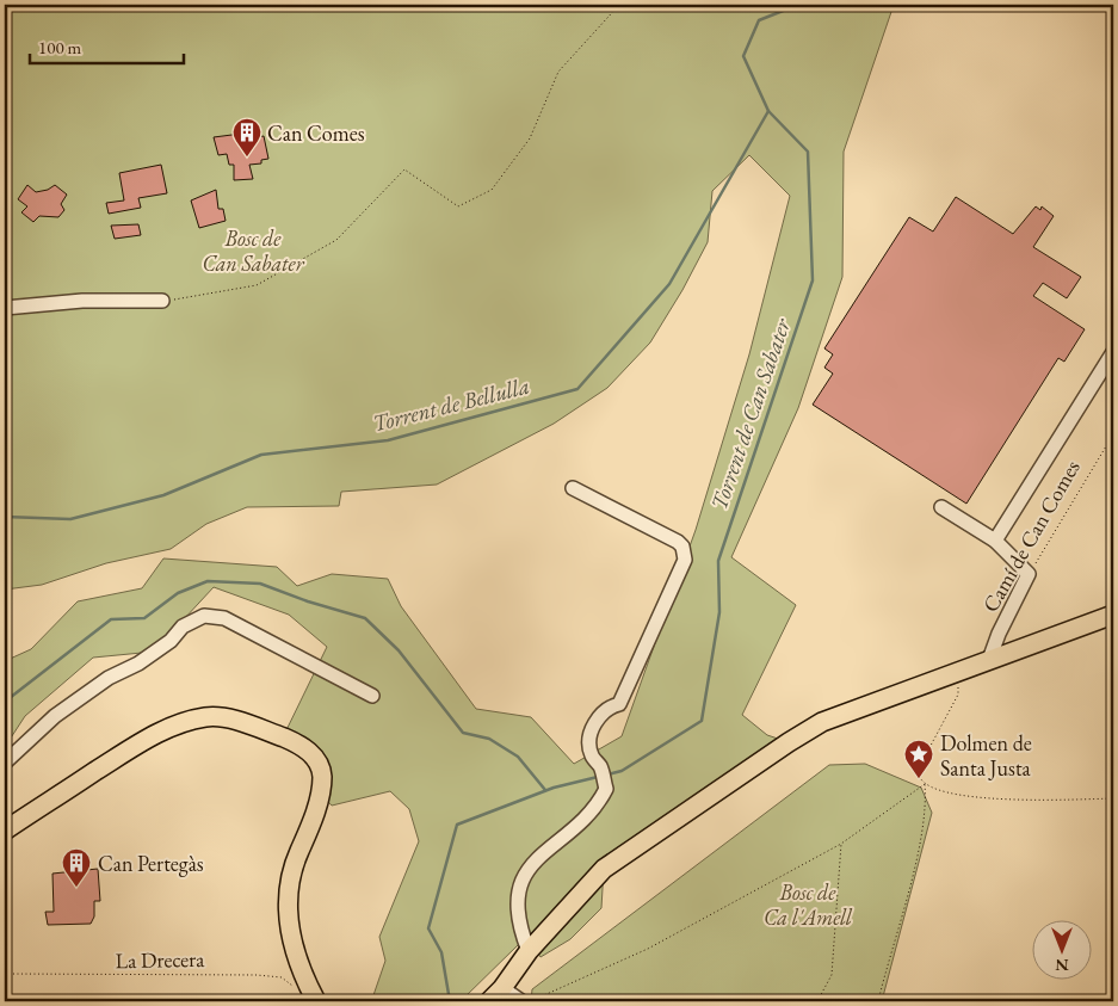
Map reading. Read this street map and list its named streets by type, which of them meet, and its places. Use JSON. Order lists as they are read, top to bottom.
{
  "streets": {
    "street": ["Camí de Can Comes"],
    "path": ["La Drecera"]
  },
  "water": ["Torrent de Bellulla", "Torrent de Can Sabater"],
  "parks": ["Bosc de Can Sabater", "Bosc de Ca l'Amell"],
  "places": {
    "building": ["Can Comes", "Can Pertegàs"],
    "place": ["Dolmen de Santa Justa"]
  },
  "scale_bar": "100 m",
  "north": "bottom"
}
